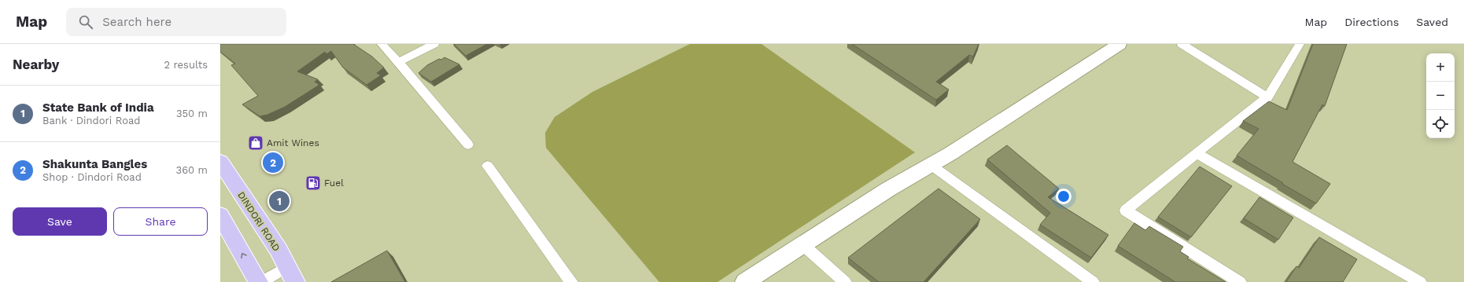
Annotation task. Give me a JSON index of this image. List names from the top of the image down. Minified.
{"streets":{"main road":["DINDORI ROAD"]},"places":{"shop":["Amit Wines"],"fuel station":["Fuel"]},"page":{"header":"Map","search":"Search here","nav":["Map","Directions","Saved"],"heading":["Nearby","2 results"],"map_buttons":["+","−"],"list":[{"mark":"1","name":"State Bank of India","note":"Bank · Dindori Road","value":"350 m"},{"mark":"2","name":"Shakunta Bangles","note":"Shop · Dindori Road","value":"360 m"}],"pins":["2","1"],"buttons":["Save","Share"]}}
